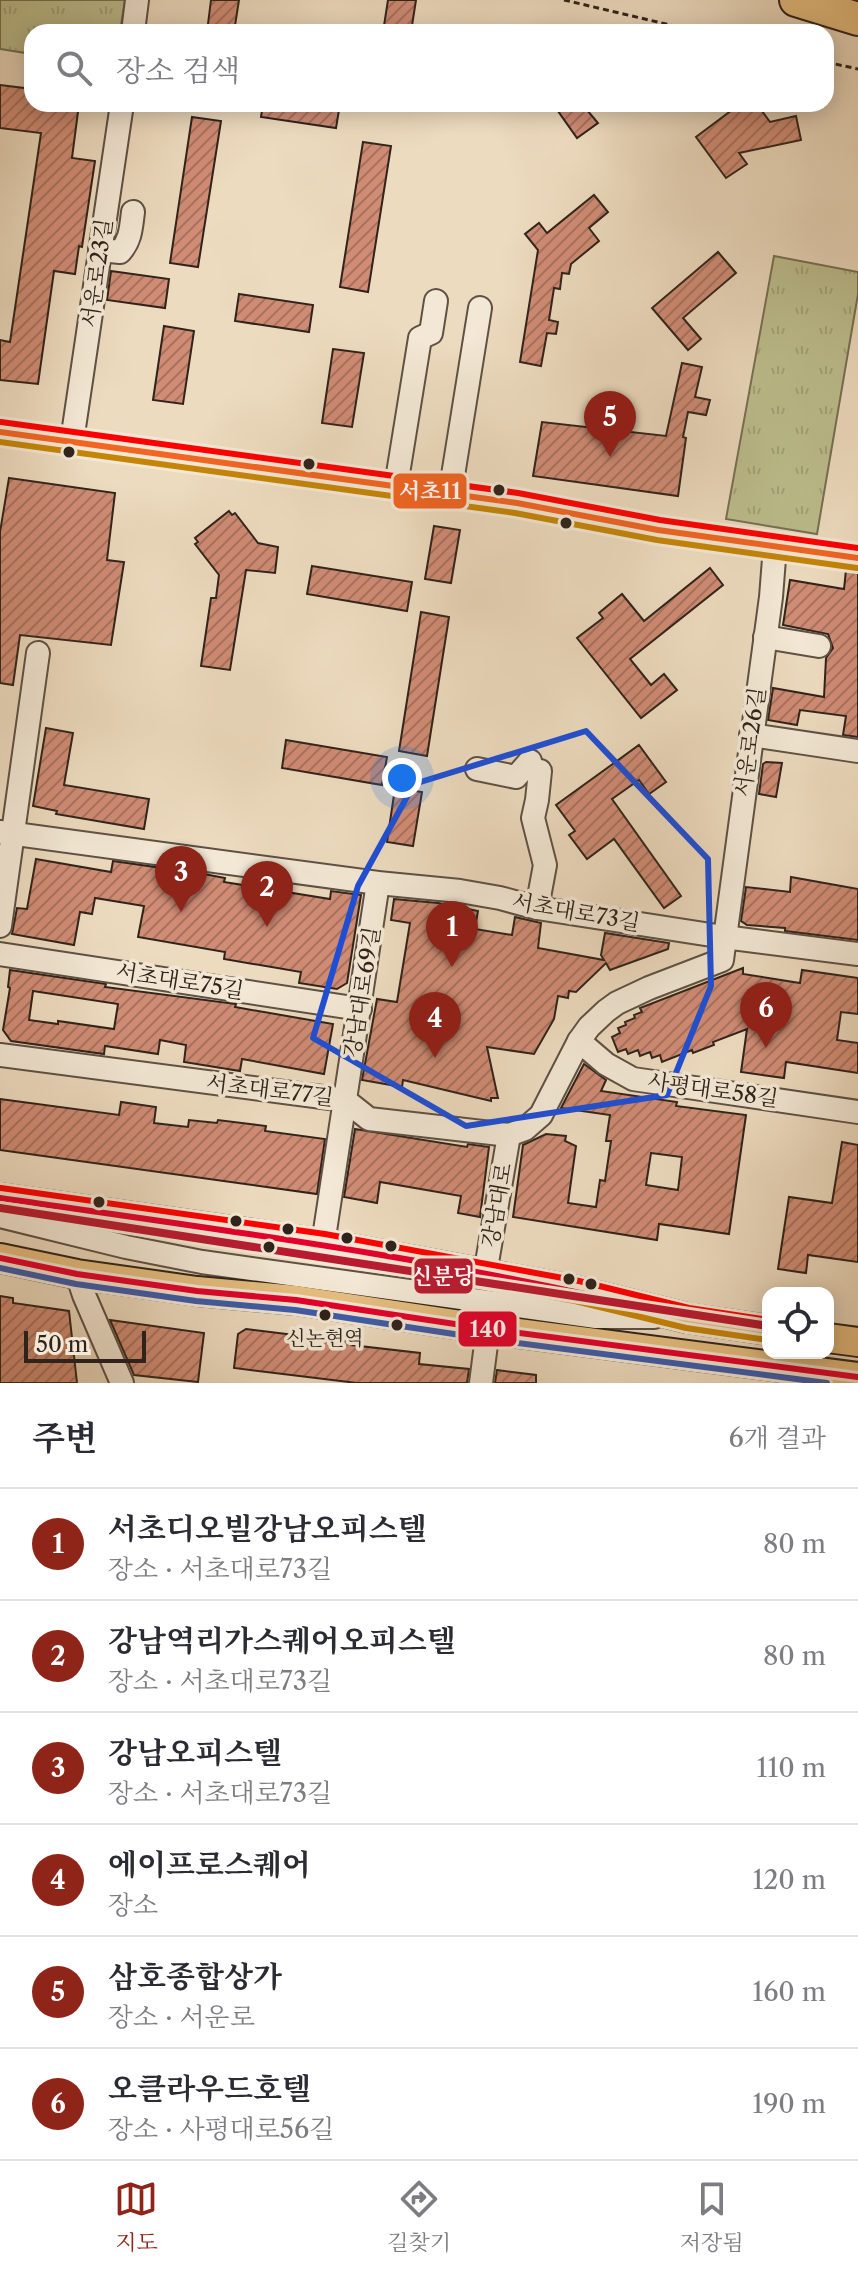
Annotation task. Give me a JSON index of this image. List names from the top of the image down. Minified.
{"streets":{"main road":["강남대로"],"street":["서운로23길","서운로26길","서초대로73길","서초대로75길","강남대로69길","서초대로77길","사평대로58길"]},"crossings":[["서운로26길","서초대로73길"],["서초대로73길","강남대로69길"],["서초대로75길","강남대로69길"],["강남대로69길","서초대로77길"],["강남대로69길","강남대로"],["서초대로77길","강남대로"]],"places":["신논현역"],"lines":["transit line 서초11","transit line 140","transit line 신분당"],"scale_bar":"50 m","page":{"search":"장소 검색","pins":["5","3","2","1","6","4"],"scale":"50 m","heading":["주변","6개 결과"],"list":[{"mark":"1","name":"서초디오빌강남오피스텔","note":"장소 · 서초대로73길","value":"80 m"},{"mark":"2","name":"강남역리가스퀘어오피스텔","note":"장소 · 서초대로73길","value":"80 m"},{"mark":"3","name":"강남오피스텔","note":"장소 · 서초대로73길","value":"110 m"},{"mark":"4","name":"에이프로스퀘어","note":"장소","value":"120 m"},{"mark":"5","name":"삼호종합상가","note":"장소 · 서운로","value":"160 m"},{"mark":"6","name":"오클라우드호텔","note":"장소 · 사평대로56길","value":"190 m"}],"nav":["지도","길찾기","저장됨"]}}
